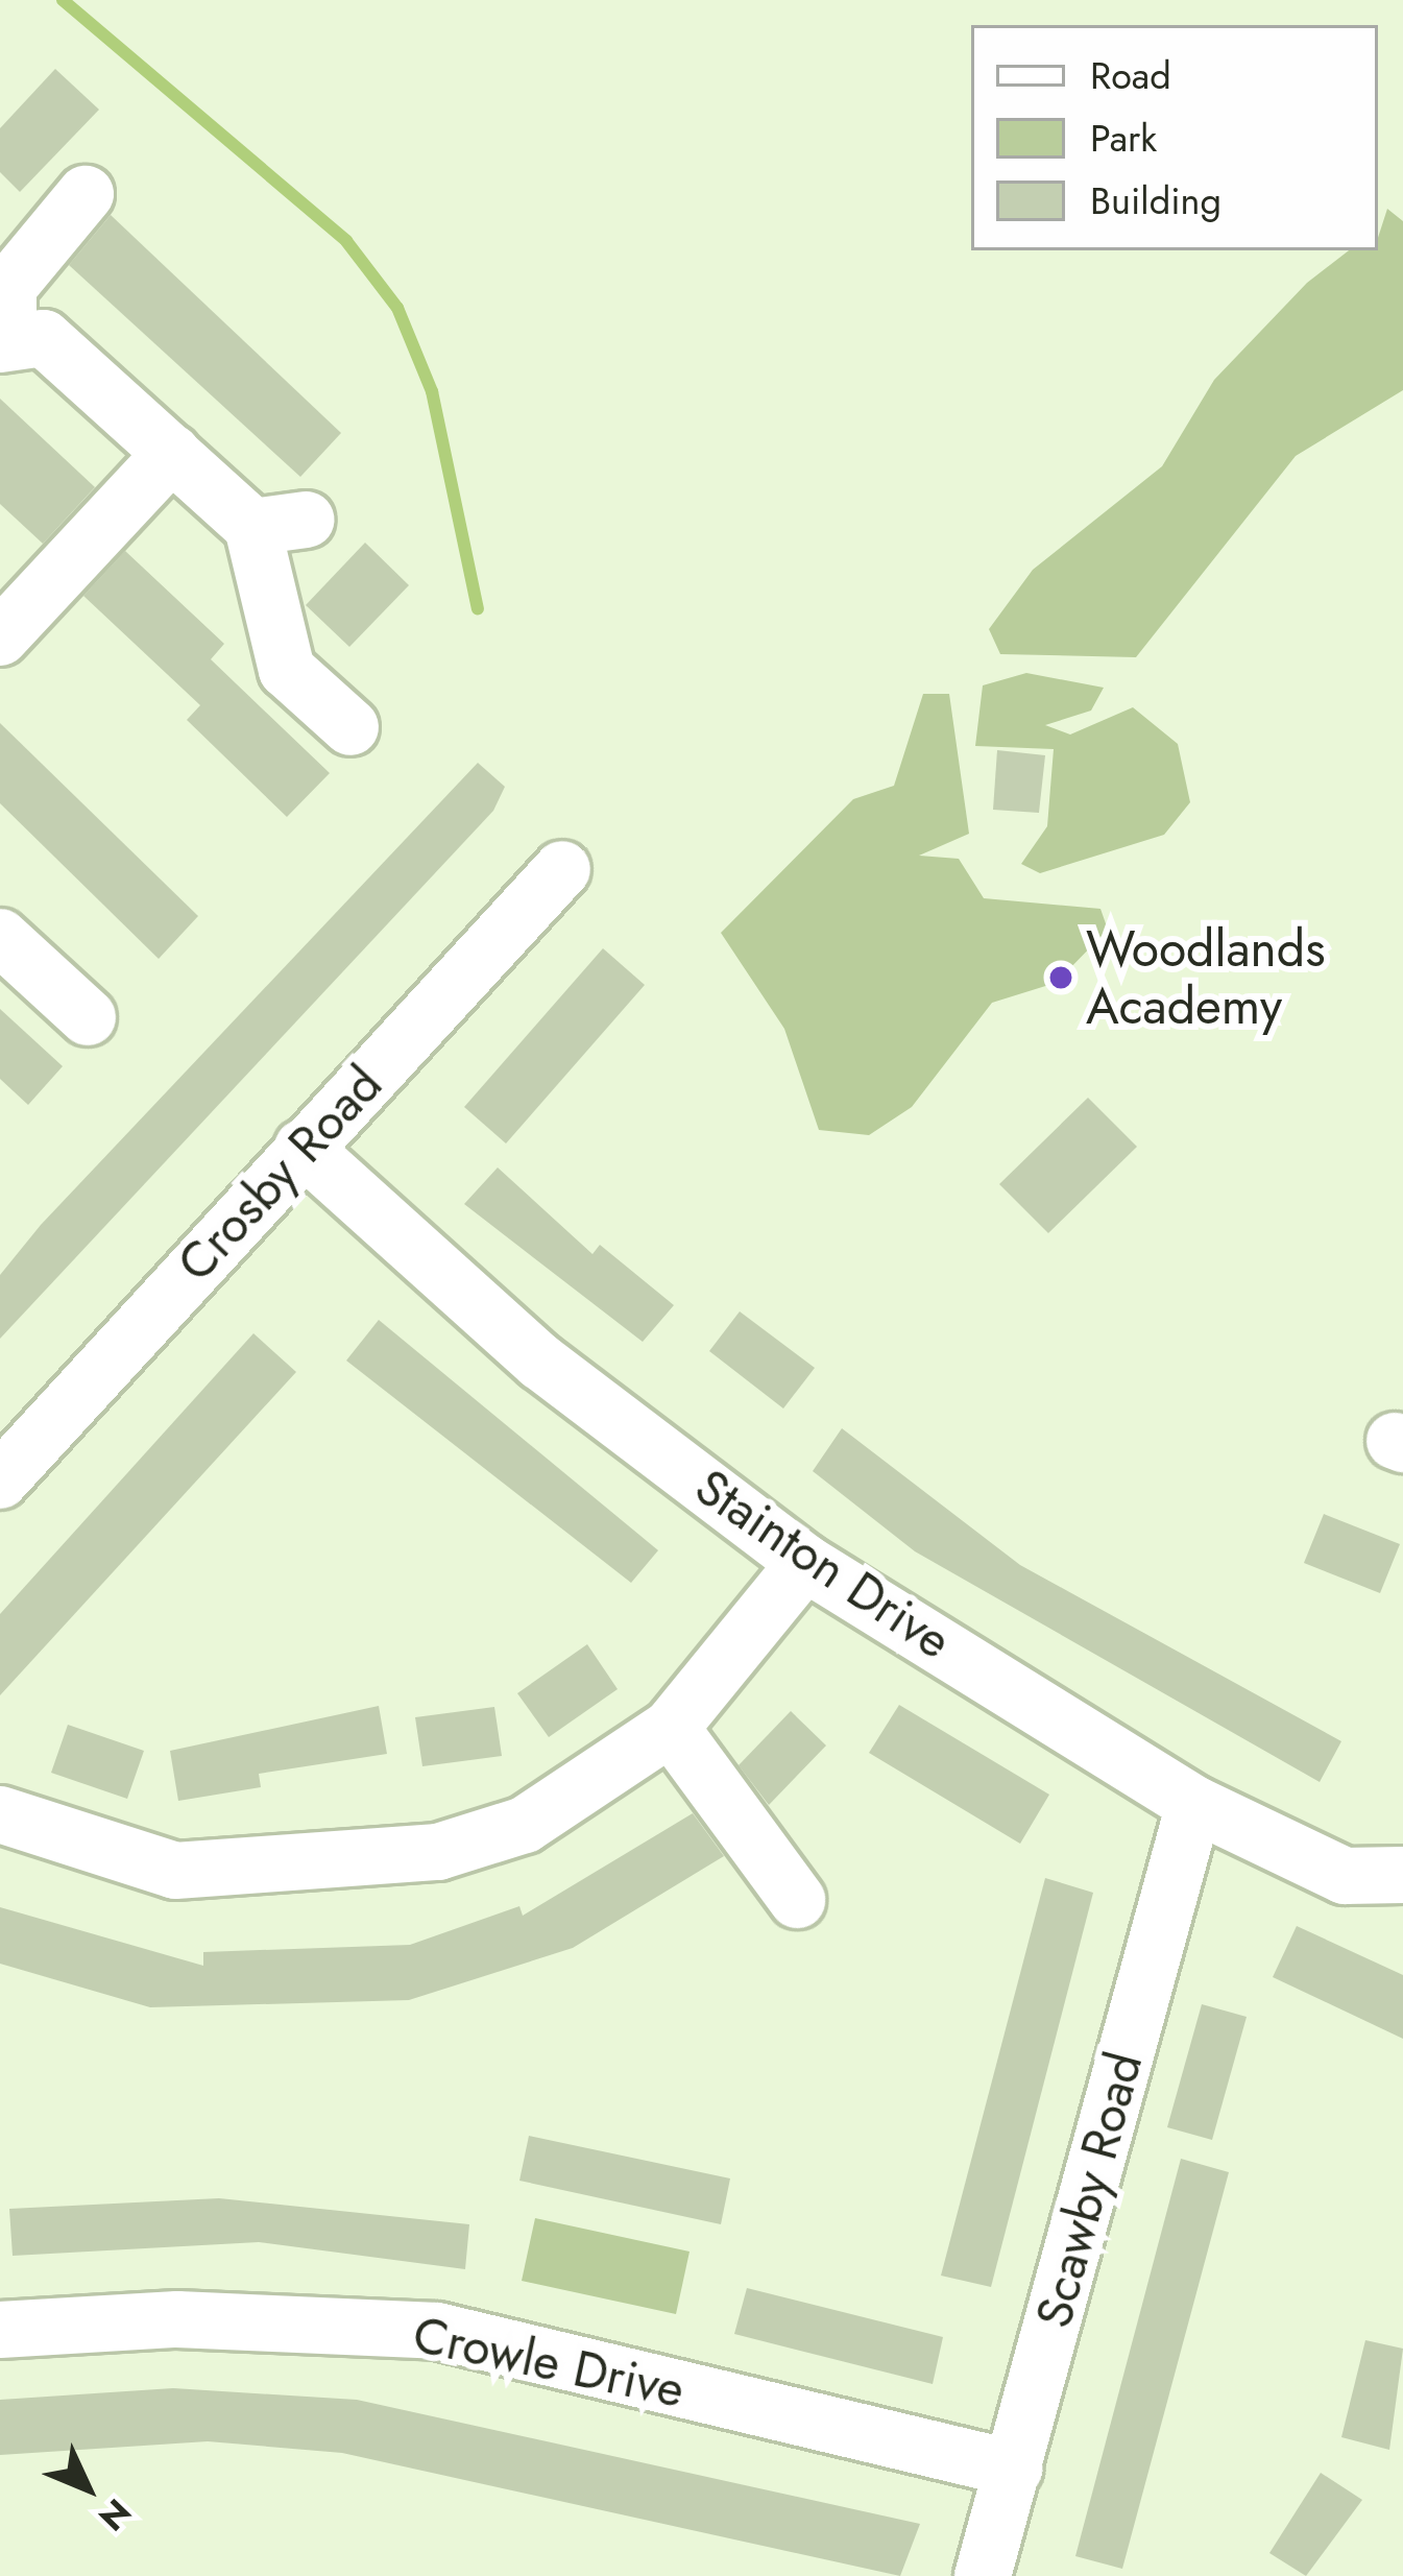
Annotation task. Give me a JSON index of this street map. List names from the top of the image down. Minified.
{"streets":{"street":["Crosby Road","Stainton Drive","Scawby Road","Crowle Drive"]},"crossings":[["Crosby Road","Stainton Drive"],["Stainton Drive","Scawby Road"],["Scawby Road","Crowle Drive"]],"places":["Woodlands Academy"],"legend":["Road","Park","Building"],"north":"bottom right"}
